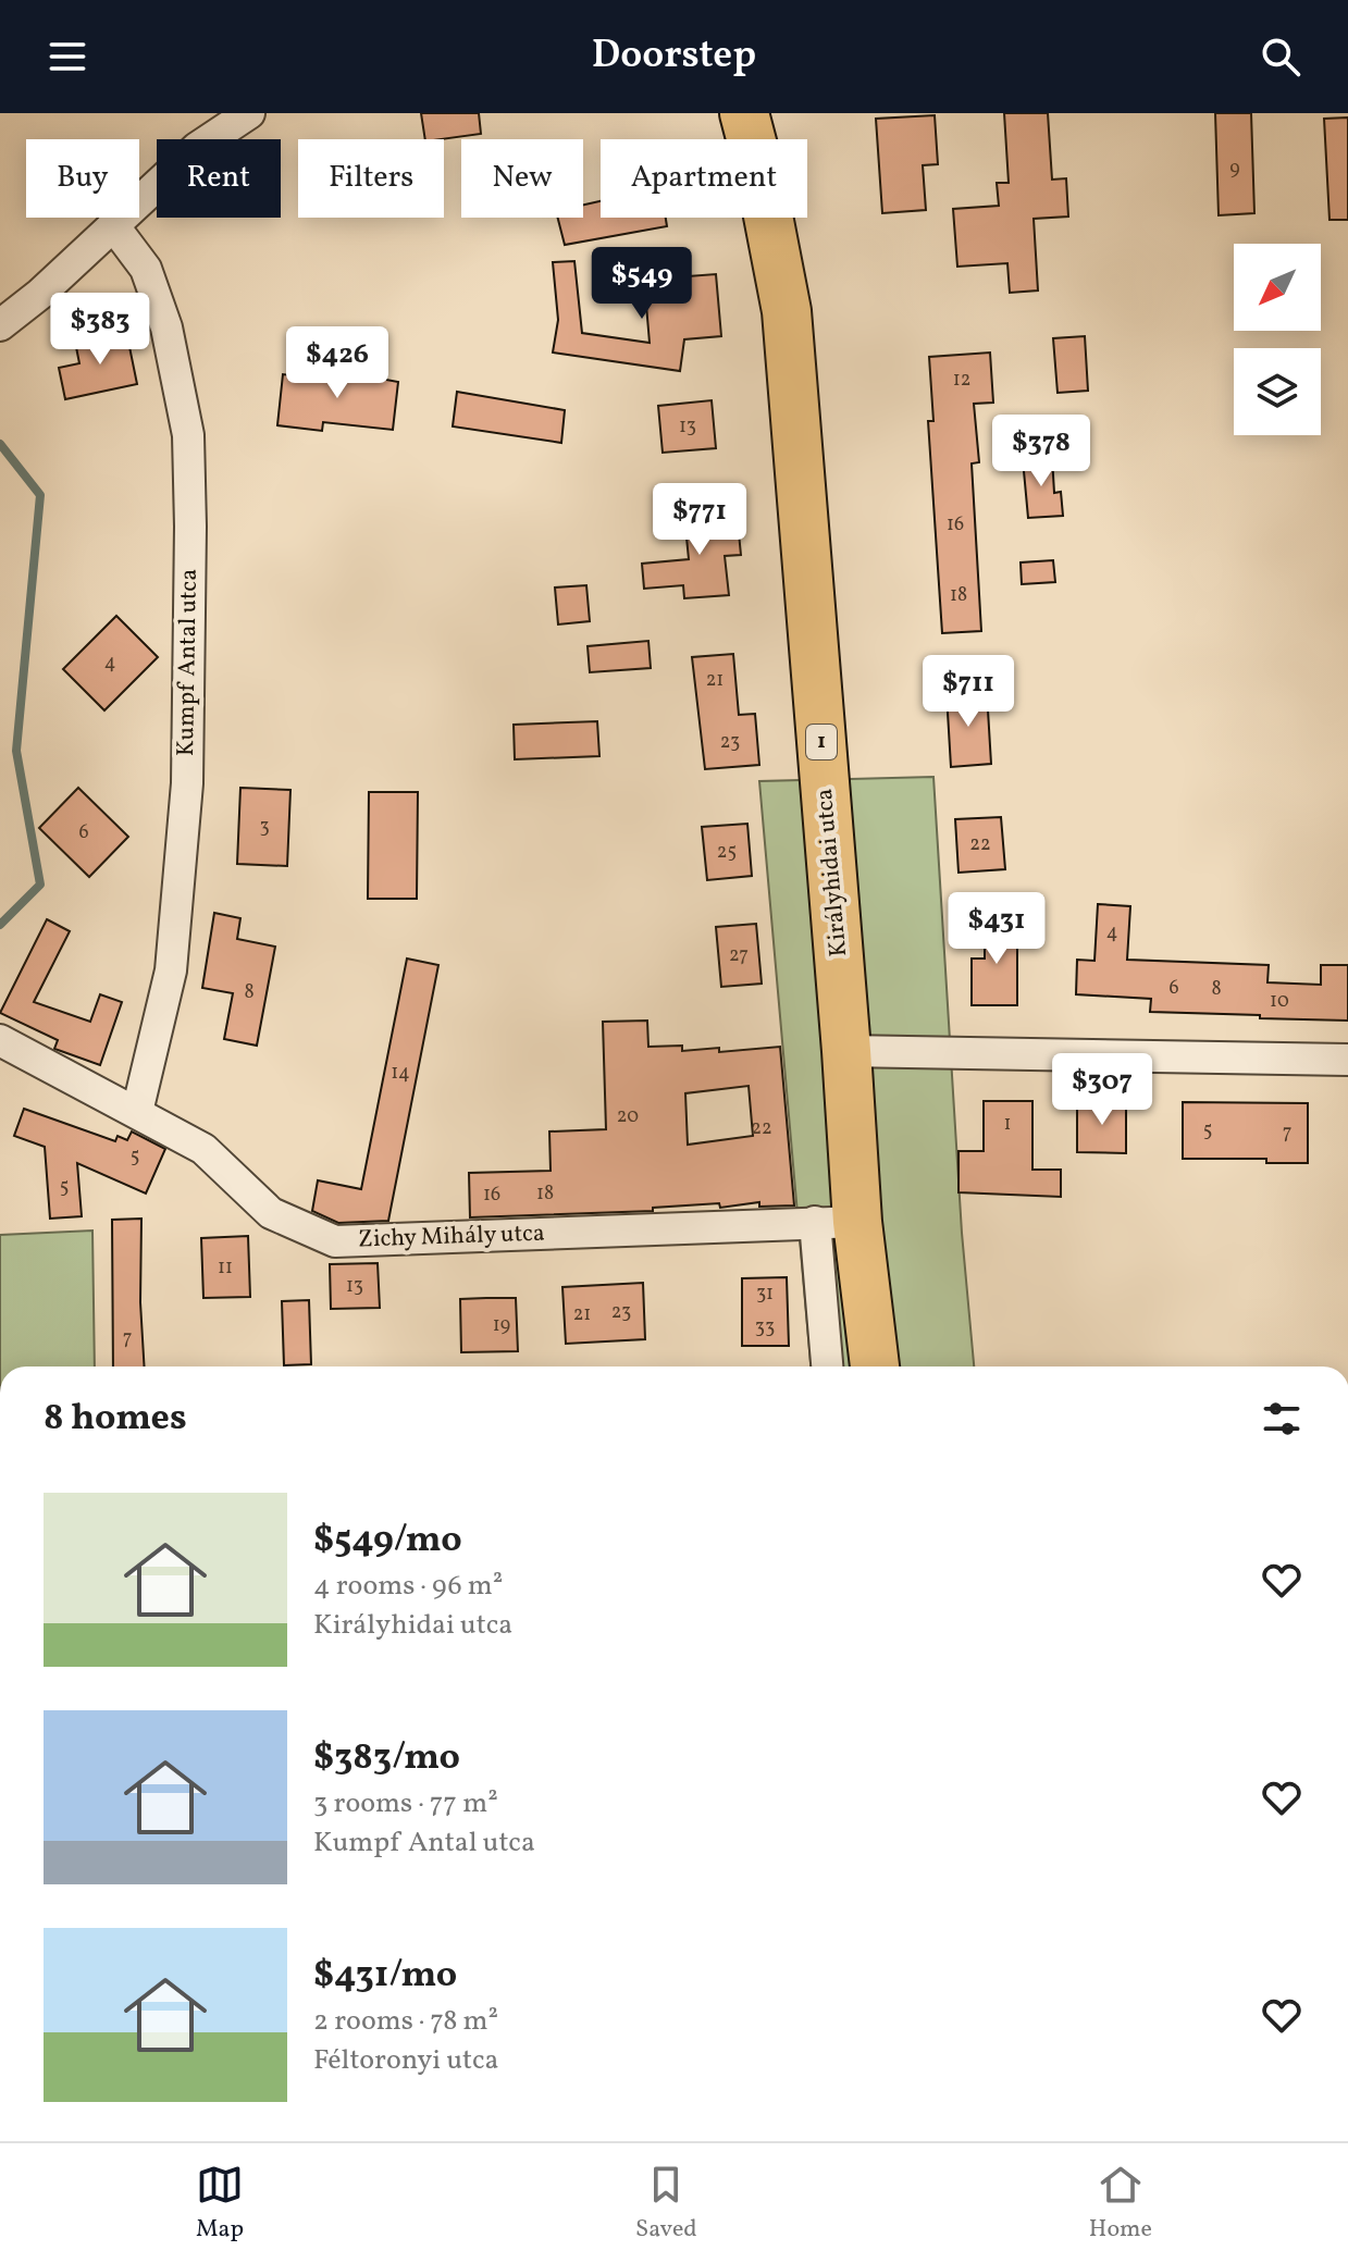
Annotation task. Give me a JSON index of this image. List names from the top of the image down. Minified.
{"streets":{"main road":["1","Királyhidai utca"],"street":["Kumpf Antal utca","Zichy Mihály utca"]},"crossings":[["Kumpf Antal utca","Zichy Mihály utca"],["Királyhidai utca","Zichy Mihály utca"]],"house_numbers":["9","12","13","16","18","4","21","23","3","6","22","25","4","27","6","8","8","10","14","20","1","22","5","7","5","5","18","16","11","13","31","23","21","19","33","7"],"north":"bottom left","page":{"header":"Doorstep","chip":["Buy","Rent","Filters","New","Apartment"],"price":["$549","$383","$426","$378","$771","$711","$431","$307"],"heading":"8 homes","list":[{"name":"$549/mo","note":"4 rooms · 96 m² · Királyhidai utca"},{"name":"$383/mo","note":"3 rooms · 77 m² · Kumpf Antal utca"},{"name":"$431/mo","note":"2 rooms · 78 m² · Féltoronyi utca"}],"tabs":["Map","Saved","Home"]}}
